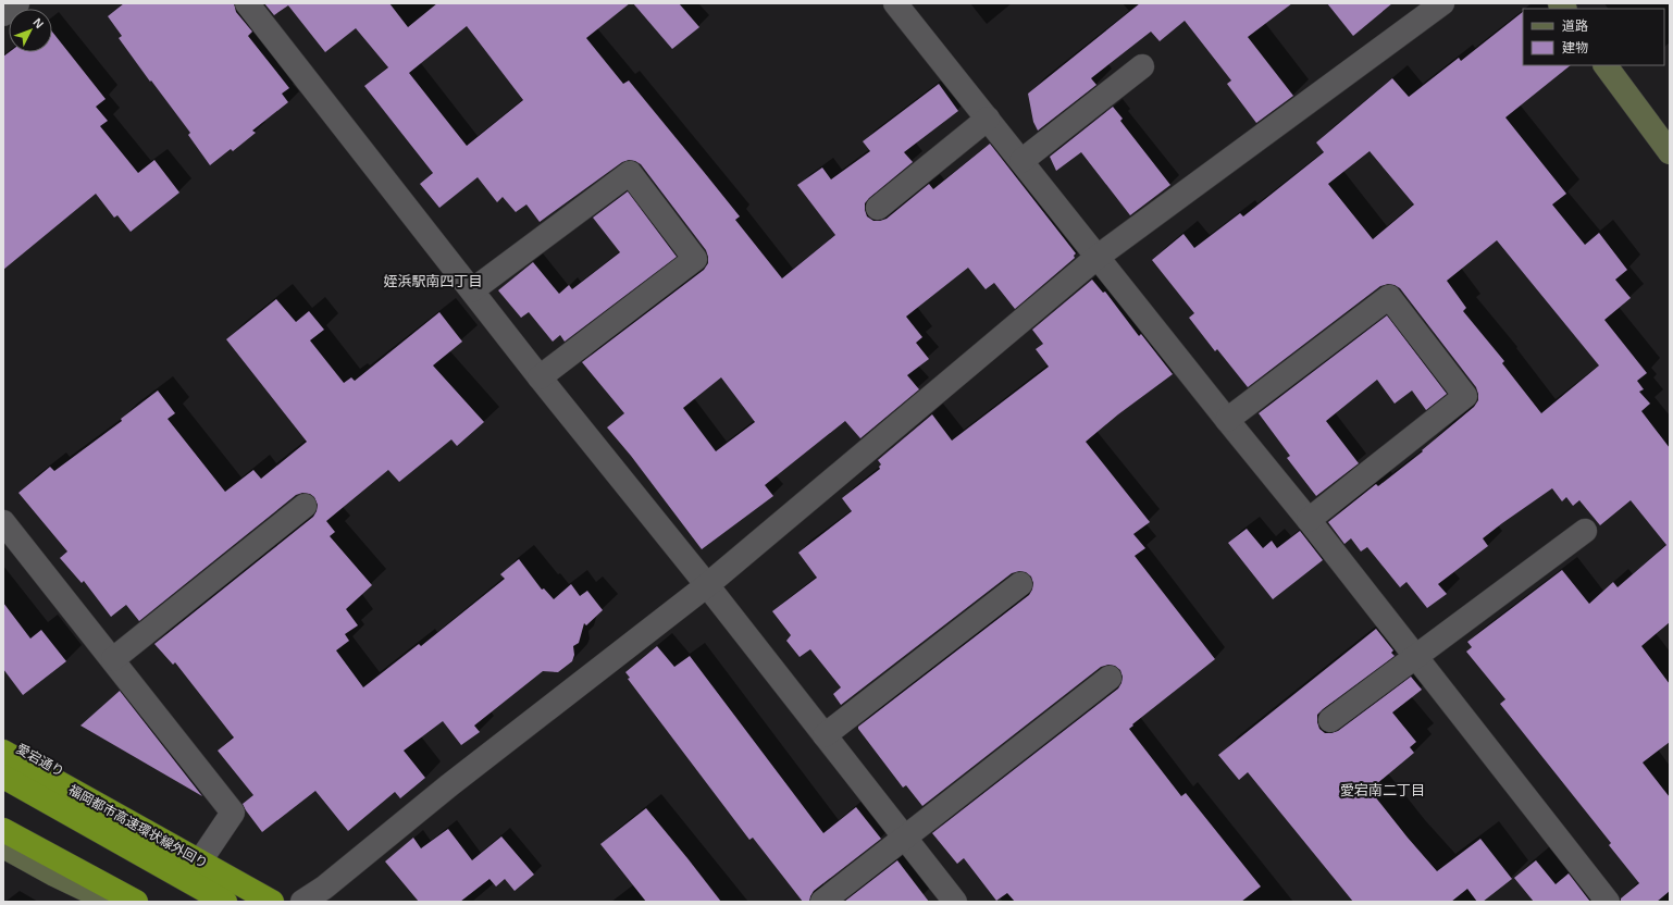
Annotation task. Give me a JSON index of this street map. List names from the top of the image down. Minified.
{"streets":{"highway":["福岡都市高速環状線外回り"],"street":["愛宕通り"]},"districts":["姪浜駅南四丁目","愛宕南二丁目"],"legend":["道路","建物"],"north":"top right"}
